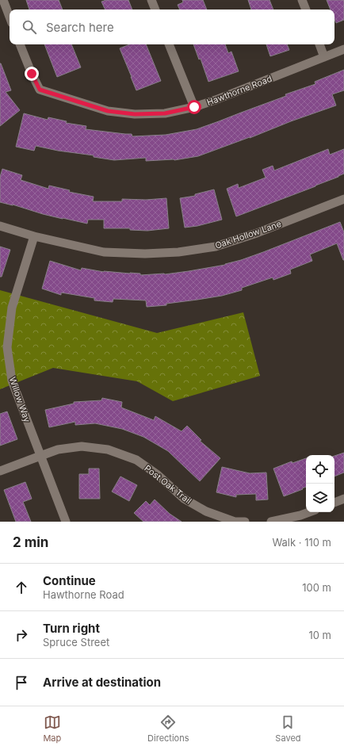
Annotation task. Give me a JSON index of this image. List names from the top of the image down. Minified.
{"streets":{"street":["Hawthorne Road","Oak Hollow Lane","Willow Way","Post Oak Trail"]},"crossings":[["Oak Hollow Lane","Willow Way"],["Willow Way","Post Oak Trail"]],"page":{"search":"Search here","heading":["2 min","Walk · 110 m"],"list":[["Continue","Hawthorne Road","100 m"],["Turn right","Spruce Street","10 m"],"Arrive at destination"],"nav":["Map","Directions","Saved"]}}
